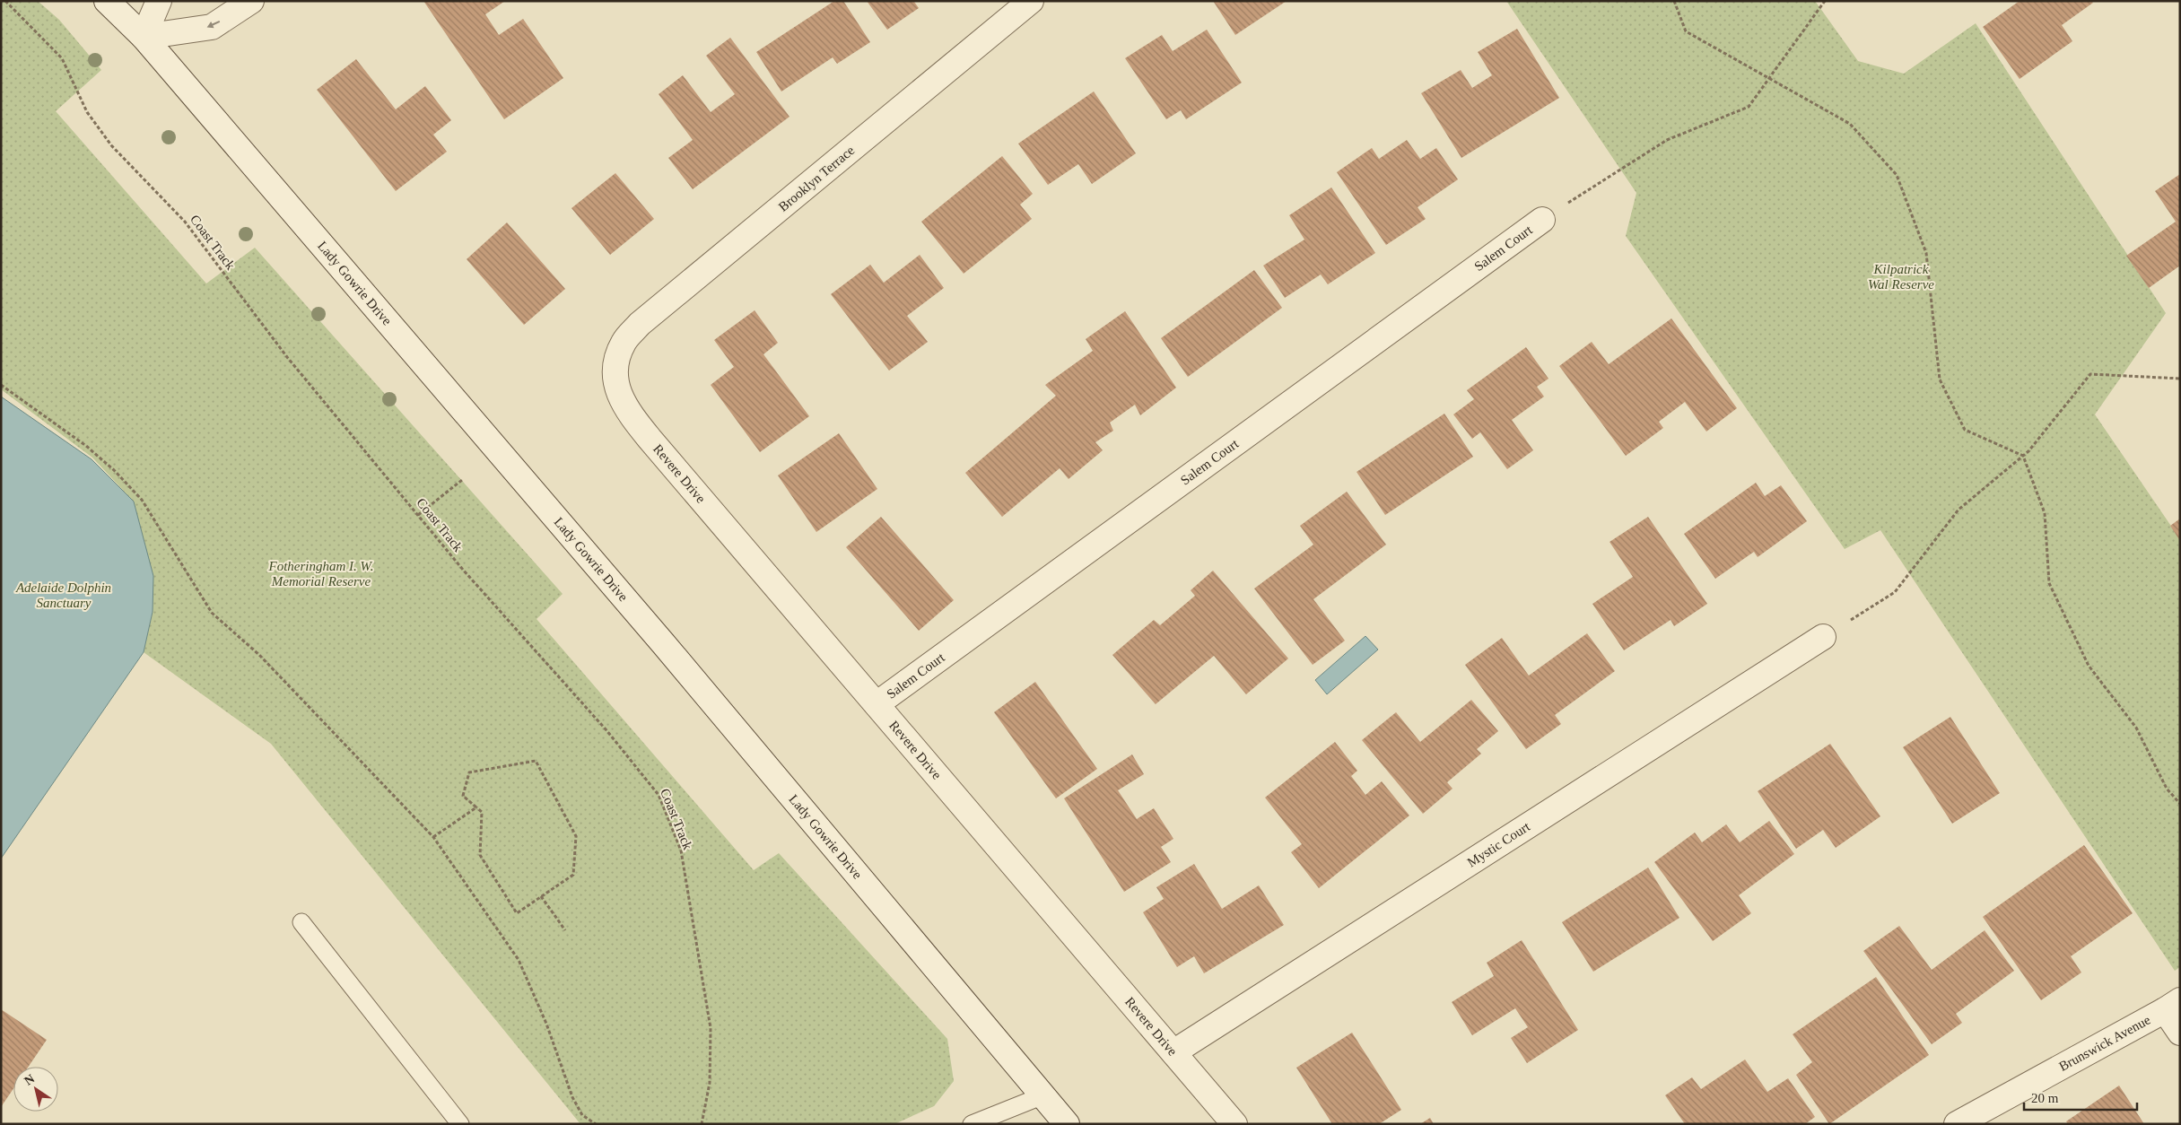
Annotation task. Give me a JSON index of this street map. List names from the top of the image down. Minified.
{"streets":{"street":["Brooklyn Terrace","Salem Court","Lady Gowrie Drive","Revere Drive","Mystic Court","Brunswick Avenue"],"path":["Coast Track"]},"crossings":[["Brooklyn Terrace","Revere Drive"],["Salem Court","Revere Drive"],["Revere Drive","Mystic Court"]],"parks":["Kilpatrick Wal Reserve","Fotheringham I. W. Memorial Reserve","Adelaide Dolphin Sanctuary"],"scale_bar":"20 m","north":"top left"}
